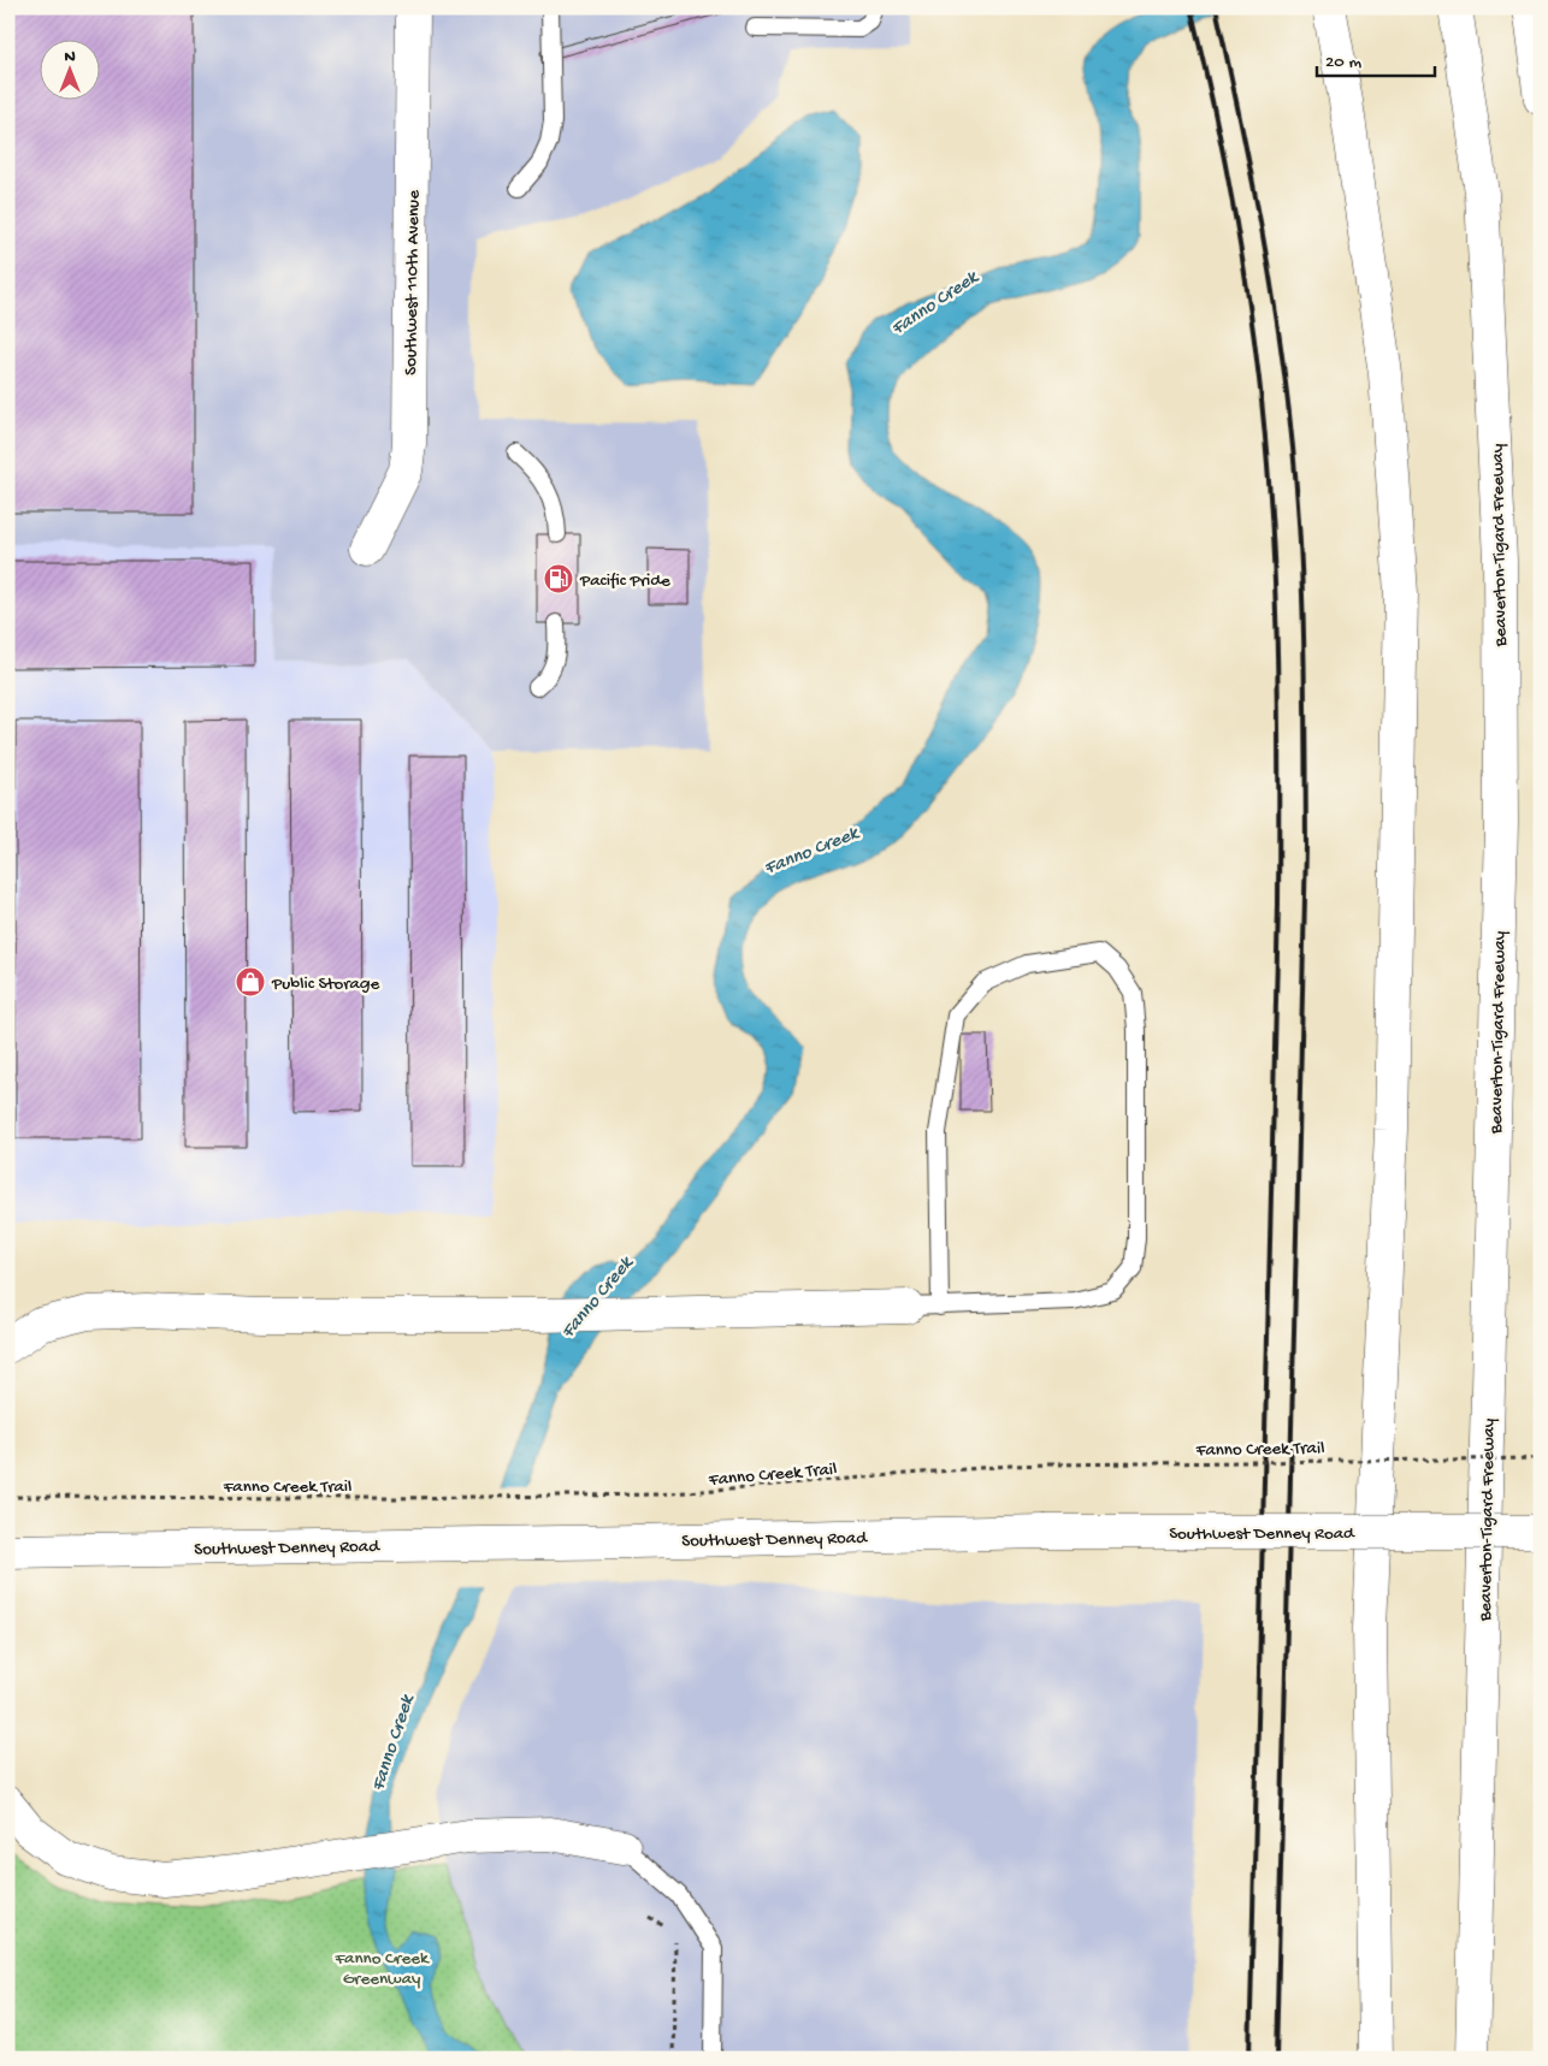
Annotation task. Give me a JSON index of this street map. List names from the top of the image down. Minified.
{"streets":{"main road":["Southwest 110th Avenue","Beaverton-Tigard Freeway","Southwest Denney Road"],"path":["Fanno Creek Trail"]},"water":["Fanno Creek"],"parks":["Fanno Creek Greenway"],"places":{"fuel station":["Pacific Pride"],"shop":["Public Storage"]},"scale_bar":"20 m","north":"top"}
